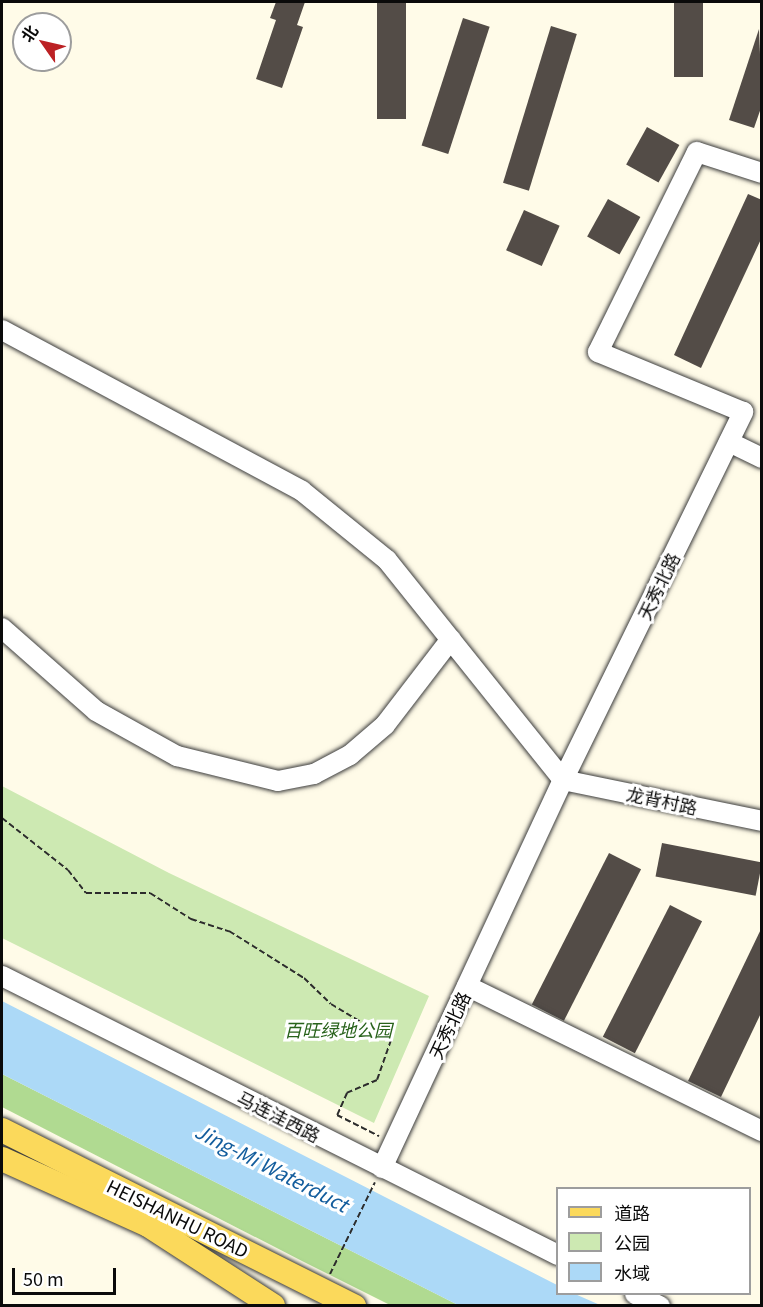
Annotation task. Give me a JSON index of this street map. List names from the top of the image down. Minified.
{"streets":{"main road":["HEISHANHU ROAD"],"street":["天秀北路","龙背村路","马连洼西路"]},"crossings":[["天秀北路","龙背村路"],["天秀北路","马连洼西路"]],"water":["Jing-Mi Waterduct"],"parks":["百旺绿地公园"],"legend":["道路","公园","水域"],"scale_bar":"50 m","north":"top left"}
